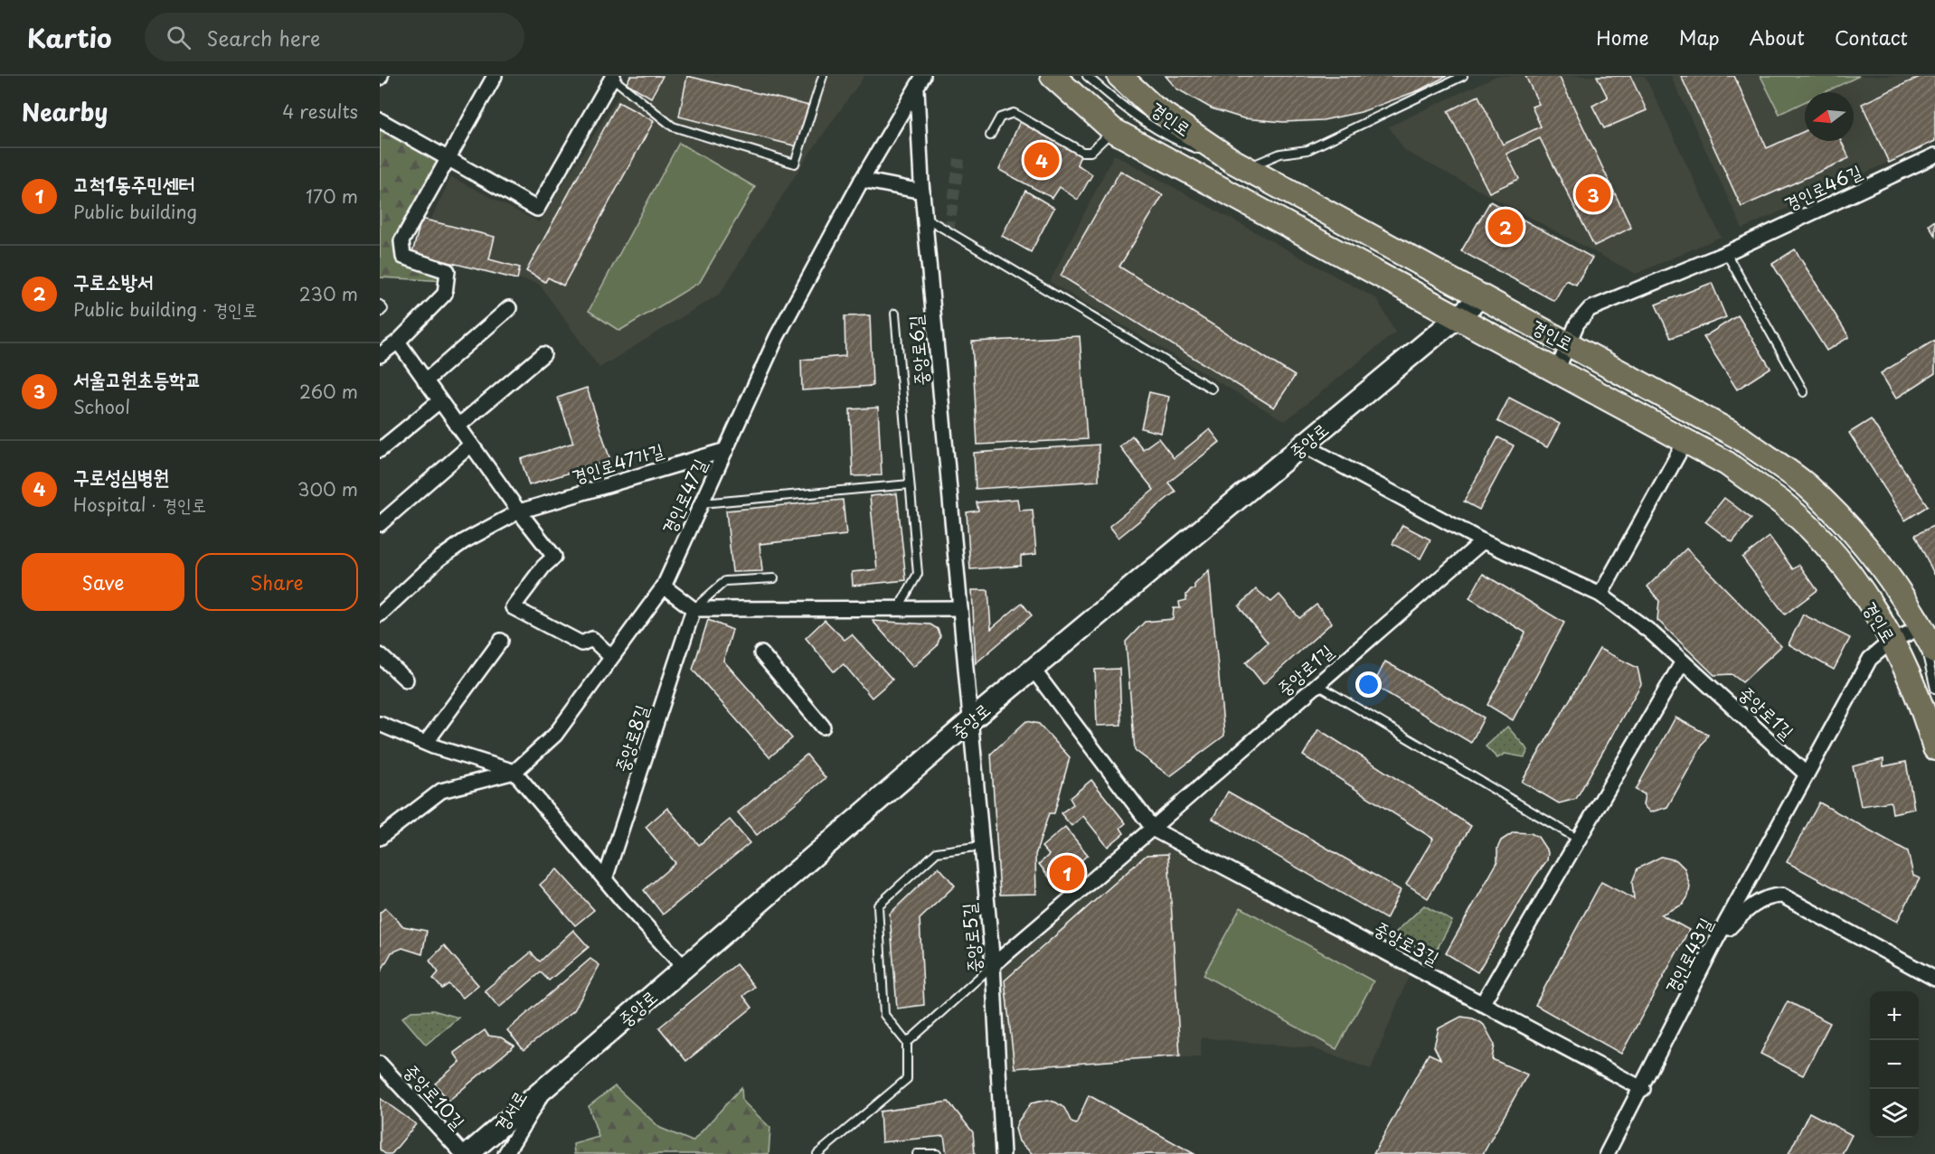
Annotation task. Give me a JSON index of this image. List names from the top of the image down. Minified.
{"streets":{"main road":["경인로","중앙로"],"street":["경인로46길","중앙로6길","경인로47가길","경인로47길","중앙로1길","중앙로8길","중앙로5길","중앙로3길","경인로43길","중앙로10길","경서로"]},"crossings":[["경인로","경인로46길"],["경인로","중앙로"],["경인로","경인로43길"],["중앙로6길","중앙로"],["중앙로6길","경인로47길"],["중앙로6길","중앙로5길"],["중앙로","중앙로1길"],["중앙로","중앙로5길"],["중앙로","중앙로3길"],["중앙로","경서로"],["경인로47가길","경인로47길"],["중앙로1길","중앙로3길"],["중앙로1길","경인로43길"],["중앙로3길","경인로43길"]],"north":"left","page":{"header":"Kartio","search":"Search here","nav":["Home","Map","About","Contact"],"heading":["Nearby","4 results"],"pins":["4","3","2","1"],"list":[{"mark":"1","name":"고척1동주민센터","note":"Public building","value":"170 m"},{"mark":"2","name":"구로소방서","note":"Public building · 경인로","value":"230 m"},{"mark":"3","name":"서울고원초등학교","note":"School","value":"260 m"},{"mark":"4","name":"구로성심병원","note":"Hospital · 경인로","value":"300 m"}],"buttons":["Save","Share"],"map_buttons":["+","−"]}}
